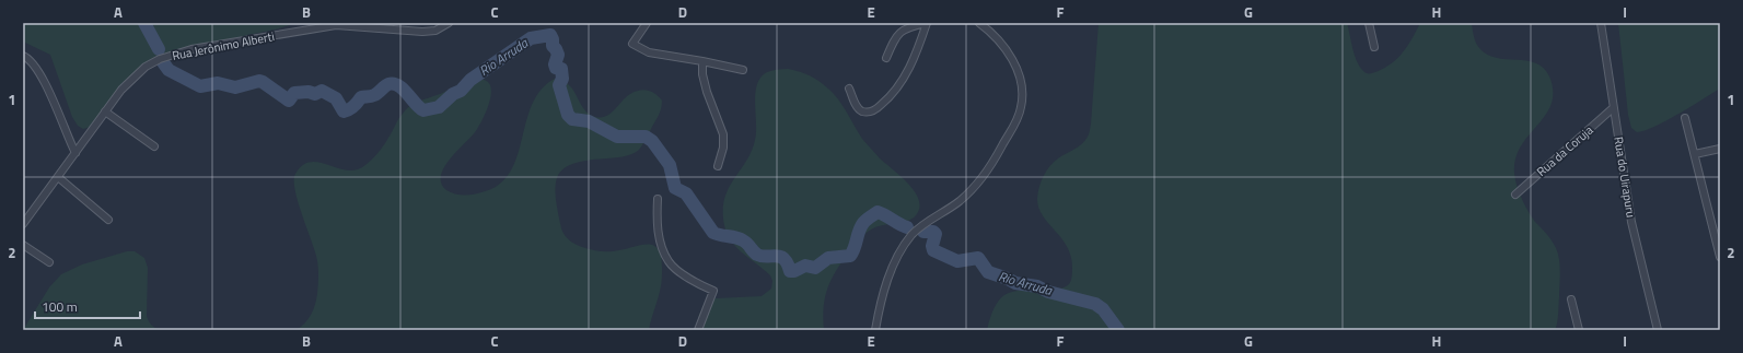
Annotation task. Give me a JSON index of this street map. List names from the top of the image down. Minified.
{"streets":{"street":["Rua Jerônimo Alberti","Rua da Coruja","Rua do Uirapuru"]},"crossings":[["Rua da Coruja","Rua do Uirapuru"]],"water":["Rio Arruda"],"scale_bar":"100 m","grid":{"columns":["A","B","C","D","E","F","G","H","I"],"rows":["1","2"]}}
